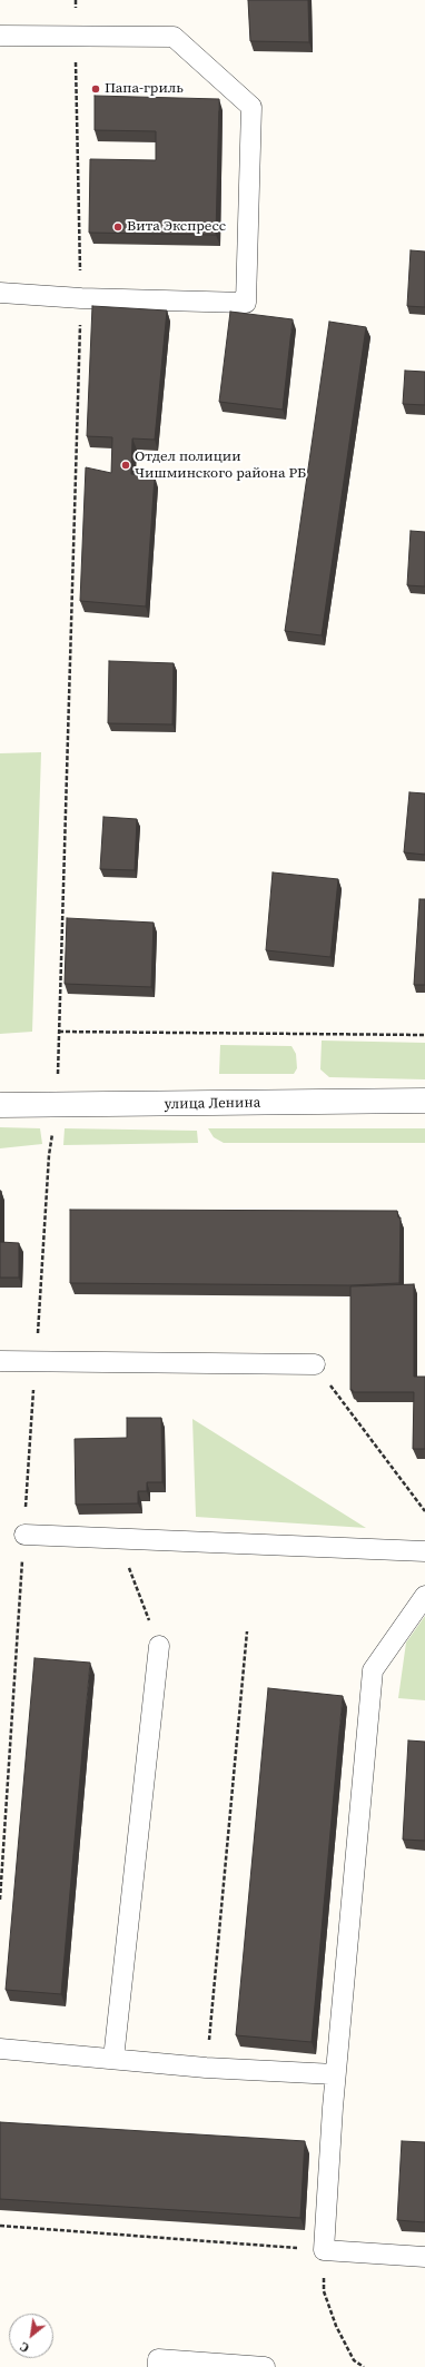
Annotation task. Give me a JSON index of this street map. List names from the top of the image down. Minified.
{"streets":{"street":["улица Ленина"]},"places":["Папа-гриль","Вита Экспресс","Отдел полиции Чишминского района РБ"],"north":"bottom left"}
